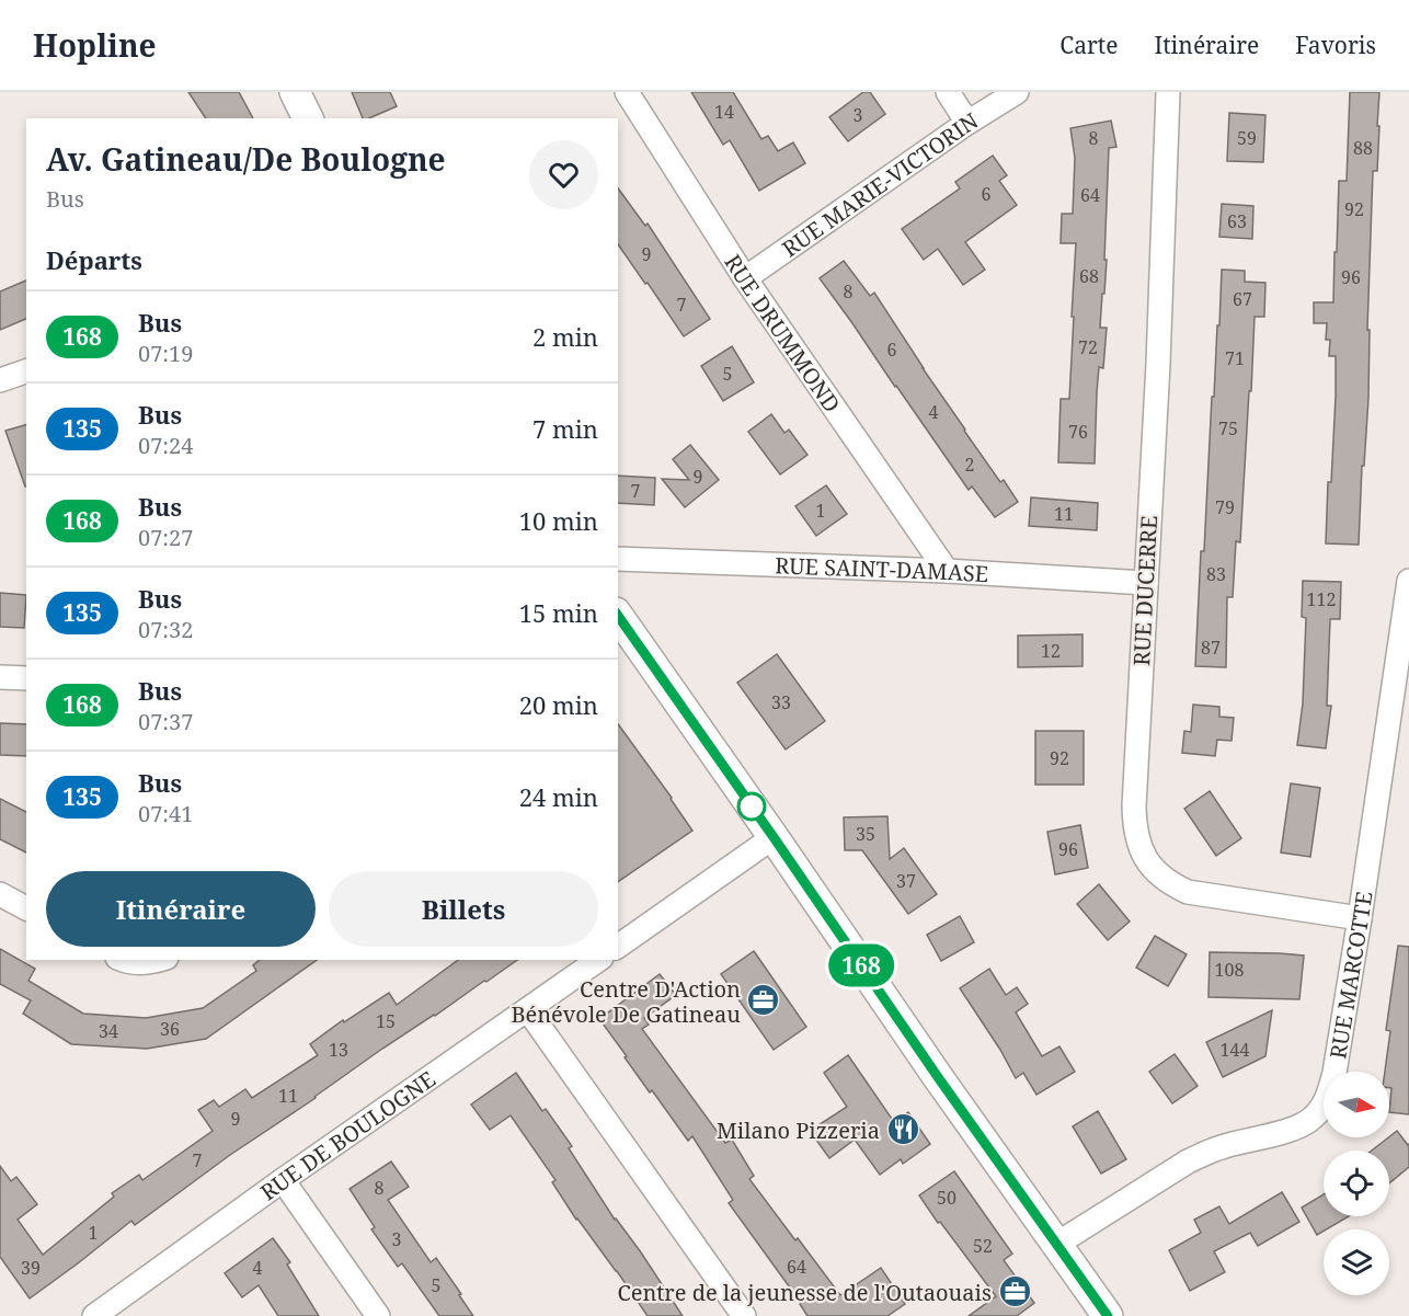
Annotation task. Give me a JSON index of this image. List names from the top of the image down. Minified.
{"streets":{"street":["RUE MARIE-VICTORIN","RUE DRUMMOND","RUE SAINT-DAMASE","RUE DUCERRE","RUE MARCOTTE","RUE DE BOULOGNE"]},"crossings":[["RUE MARIE-VICTORIN","RUE DRUMMOND"],["RUE DRUMMOND","RUE SAINT-DAMASE"],["RUE SAINT-DAMASE","RUE DUCERRE"],["RUE DUCERRE","RUE MARCOTTE"]],"places":{"office":["Centre D'Action Bénévole De Gatineau","Centre de la jeunesse de l'Outaouais"],"restaurant":["Milano Pizzeria"]},"lines":["bus line 168"],"house_numbers":["14","3","8","59","88","6","64","92","63","9","68","96","8","67","7","72","6","71","5","4","75","76","2","9","7","79","1","11","83","112","87","12","33","92","35","96","37","108","15","36","34","13","144","11","9","7","8","50","1","3","52","64","39","4","5"],"north":"right","page":{"header":"Hopline","nav":["Carte","Itinéraire","Favoris"],"on_map":"168","heading":[["Av. Gatineau/De Boulogne","Bus"],"Départs"],"list":[{"mark":"168","name":"Bus","note":"07:19","value":"2 min"},{"mark":"135","name":"Bus","note":"07:24","value":"7 min"},{"mark":"168","name":"Bus","note":"07:27","value":"10 min"},{"mark":"135","name":"Bus","note":"07:32","value":"15 min"},{"mark":"168","name":"Bus","note":"07:37","value":"20 min"},{"mark":"135","name":"Bus","note":"07:41","value":"24 min"}],"buttons":["Itinéraire","Billets"]}}
